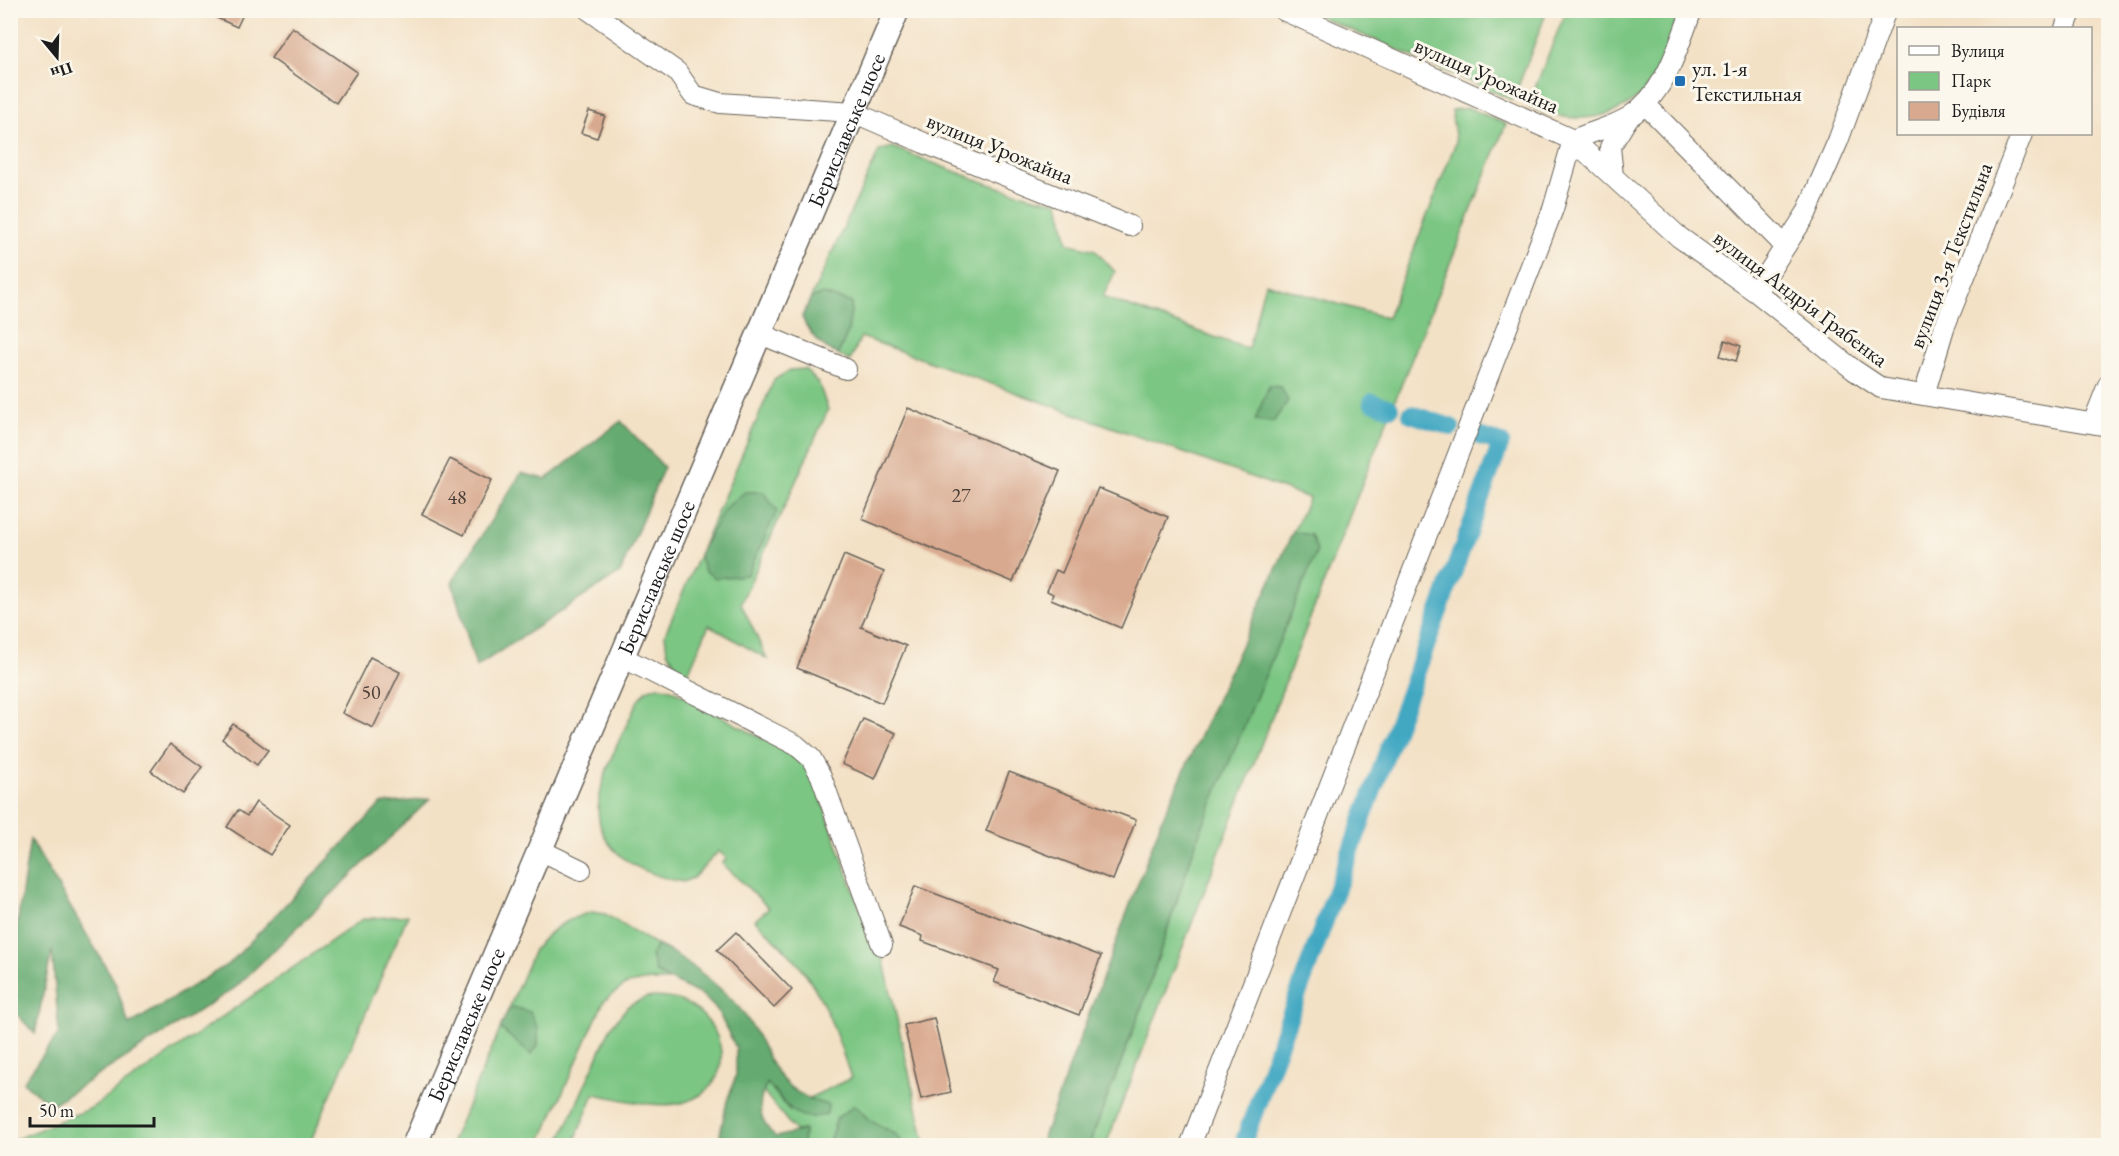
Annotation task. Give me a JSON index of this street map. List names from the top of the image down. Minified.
{"streets":{"main road":["Бериславське шосе"],"street":["вулиця Урожайна","вулиця 3-я Текстильна","вулиця Андрія Грабенка"]},"crossings":[["вулиця Урожайна","Бериславське шосе"],["вулиця Урожайна","вулиця Андрія Грабенка"],["вулиця 3-я Текстильна","вулиця Андрія Грабенка"]],"places":{"transit":["ул. 1-я Текстильная"]},"house_numbers":["27","48","50"],"legend":["Вулиця","Парк","Будівля"],"scale_bar":"50 m","north":"bottom"}
